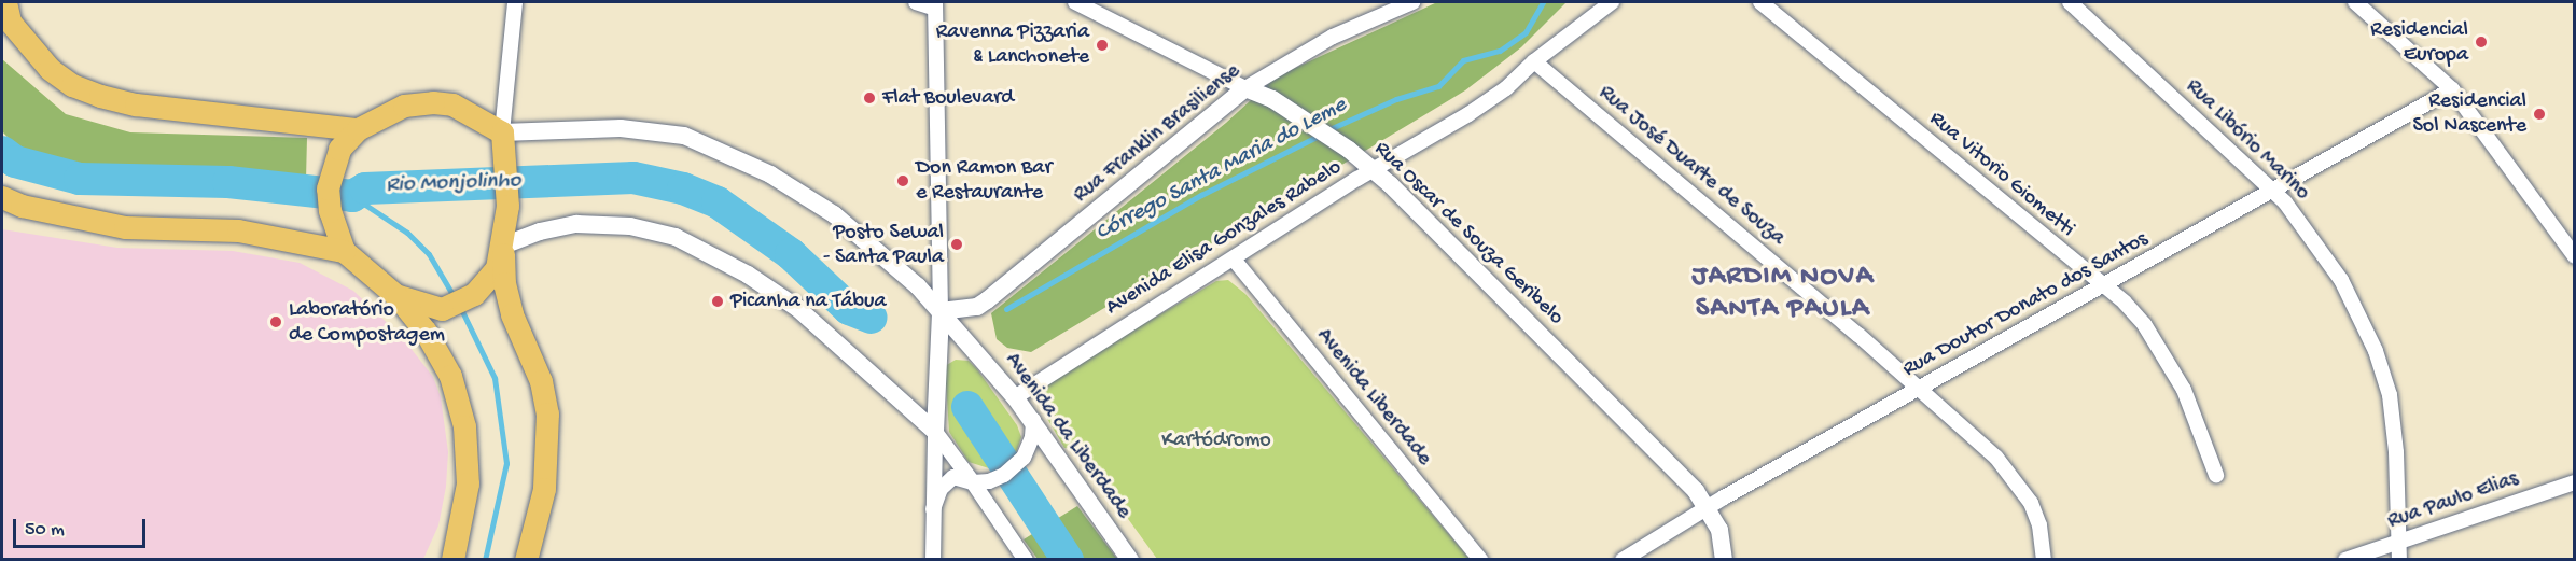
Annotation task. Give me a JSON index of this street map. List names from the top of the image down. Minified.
{"streets":{"street":["Rua Franklin Brasiliense","Rua Libório Marino","Rua José Duarte de Souza","Rua Vitorio Giometti","Rua Oscar de Souza Geribelo","Avenida Elisa Gonzales Rabelo","Rua Doutor Donato dos Santos","Avenida Liberdade","Avenida da Liberdade","Rua Paulo Elias"]},"crossings":[["Rua Franklin Brasiliense","Rua Oscar de Souza Geribelo"],["Rua Franklin Brasiliense","Avenida da Liberdade"],["Rua Libório Marino","Rua Doutor Donato dos Santos"],["Rua Libório Marino","Rua Paulo Elias"],["Rua José Duarte de Souza","Avenida Elisa Gonzales Rabelo"],["Rua José Duarte de Souza","Rua Doutor Donato dos Santos"],["Rua Vitorio Giometti","Rua Doutor Donato dos Santos"],["Rua Oscar de Souza Geribelo","Avenida Elisa Gonzales Rabelo"],["Rua Oscar de Souza Geribelo","Rua Doutor Donato dos Santos"],["Avenida Elisa Gonzales Rabelo","Avenida Liberdade"],["Avenida Elisa Gonzales Rabelo","Avenida da Liberdade"]],"districts":["JARDIM NOVA SANTA PAULA"],"water":["Córrego Santa Maria do Leme","Rio Monjolinho"],"parks":["Kartódromo"],"places":["Residencial Europa","Ravenna Pizzaria & Lanchonete","Flat Boulevard","Residencial Sol Nascente","Don Ramon Bar e Restaurante","Posto Sewal - Santa Paula","Picanha na Tábua","Laboratório de Compostagem"],"scale_bar":"50 m"}
